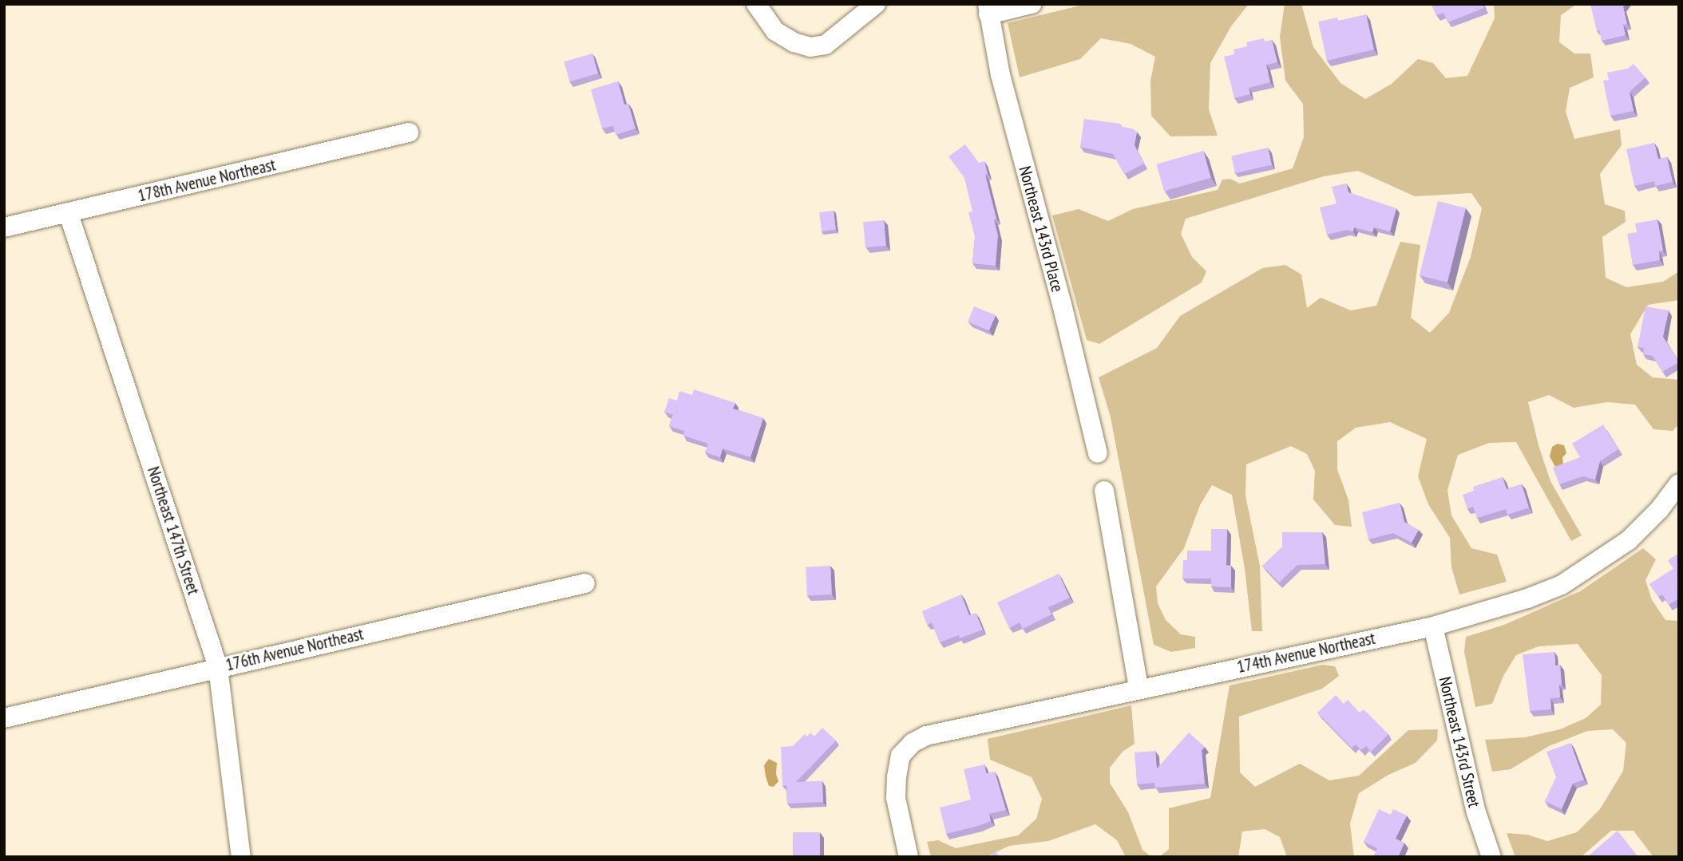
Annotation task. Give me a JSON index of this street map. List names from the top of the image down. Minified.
{"streets":{"street":["178th Avenue Northeast","Northeast 143rd Place","Northeast 147th Street","176th Avenue Northeast","174th Avenue Northeast","Northeast 143rd Street"]},"crossings":[["178th Avenue Northeast","Northeast 147th Street"],["Northeast 147th Street","176th Avenue Northeast"],["174th Avenue Northeast","Northeast 143rd Street"]]}
